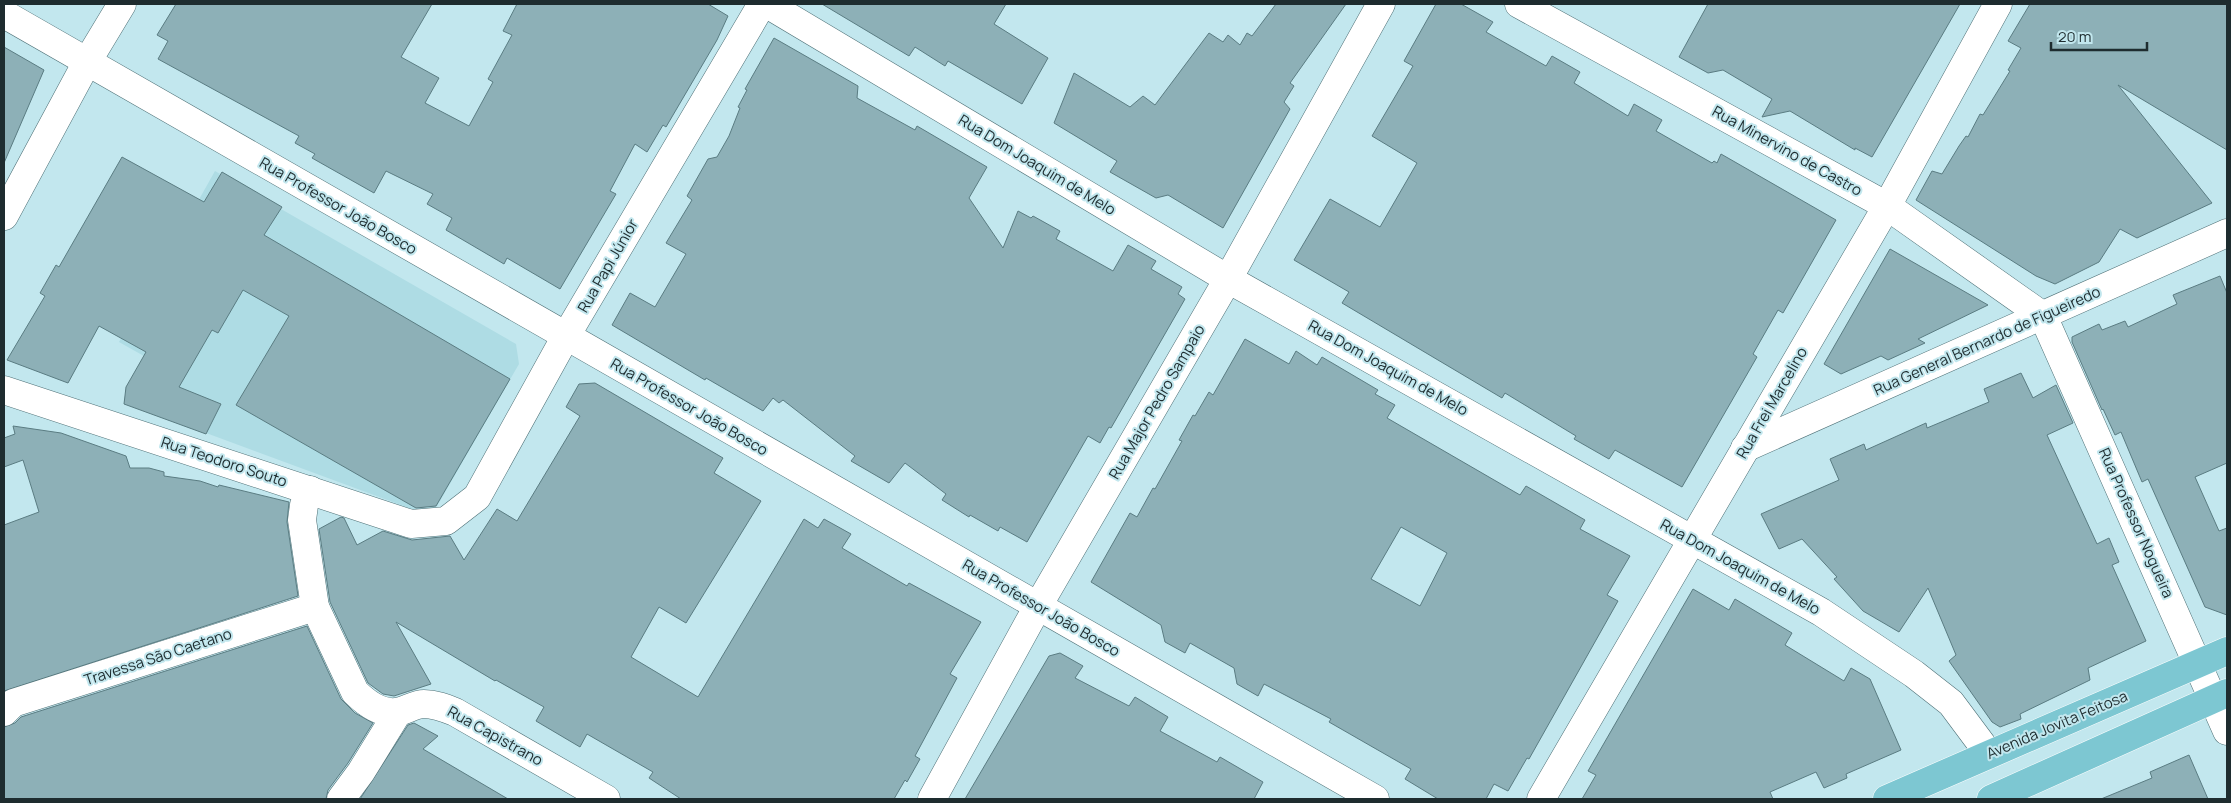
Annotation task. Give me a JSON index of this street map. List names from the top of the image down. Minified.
{"streets":{"main road":["Avenida Jovita Feitosa"],"street":["Rua Minervino de Castro","Rua Dom Joaquim de Melo","Rua Professor João Bosco","Rua Papi Júnior","Rua General Bernardo de Figueiredo","Rua Major Pedro Sampaio","Rua Frei Marcelino","Rua Teodoro Souto","Rua Professor Nogueira","Travessa São Caetano","Rua Capistrano"]},"crossings":[["Rua Minervino de Castro","Rua General Bernardo de Figueiredo"],["Rua Minervino de Castro","Rua Frei Marcelino"],["Rua Minervino de Castro","Rua Professor Nogueira"],["Rua Dom Joaquim de Melo","Rua Major Pedro Sampaio"],["Rua Dom Joaquim de Melo","Rua Frei Marcelino"],["Rua Dom Joaquim de Melo","Avenida Jovita Feitosa"],["Rua Professor João Bosco","Rua Papi Júnior"],["Rua Professor João Bosco","Rua Major Pedro Sampaio"],["Rua Papi Júnior","Rua Teodoro Souto"],["Rua General Bernardo de Figueiredo","Rua Frei Marcelino"],["Rua General Bernardo de Figueiredo","Rua Professor Nogueira"],["Rua Professor Nogueira","Avenida Jovita Feitosa"]],"scale_bar":"20 m"}
